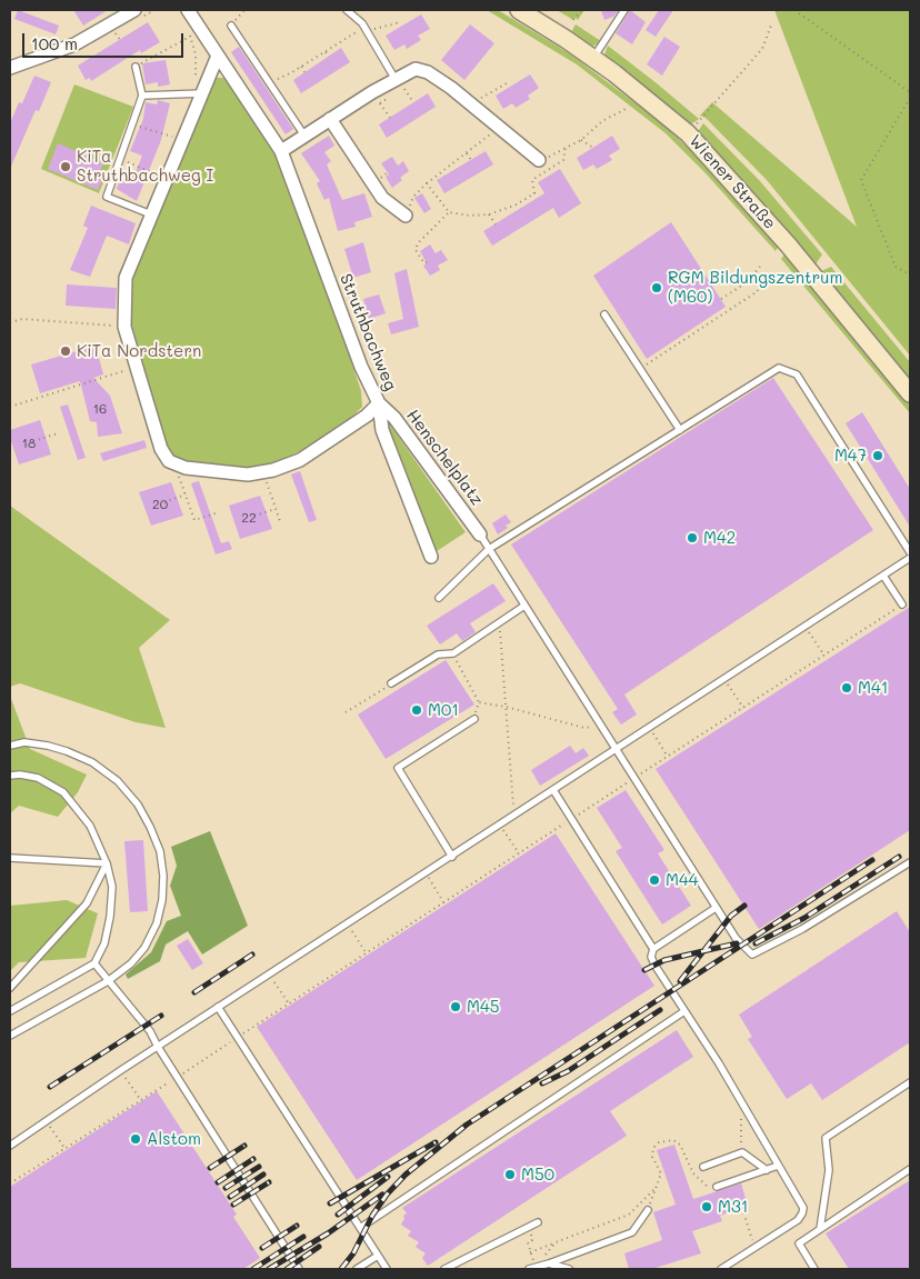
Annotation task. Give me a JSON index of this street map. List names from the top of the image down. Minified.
{"streets":{"main road":["Wiener Straße"],"street":["Struthbachweg","Henschelplatz"]},"crossings":[["Struthbachweg","Henschelplatz"]],"places":["KiTa Struthbachweg I","RGM Bildungszentrum (M60)","KiTa Nordstern","M47","M42","M41","M01","M44","M45","Alstom","M50","M31"],"house_numbers":["16","18","20","22"],"scale_bar":"100 m"}
